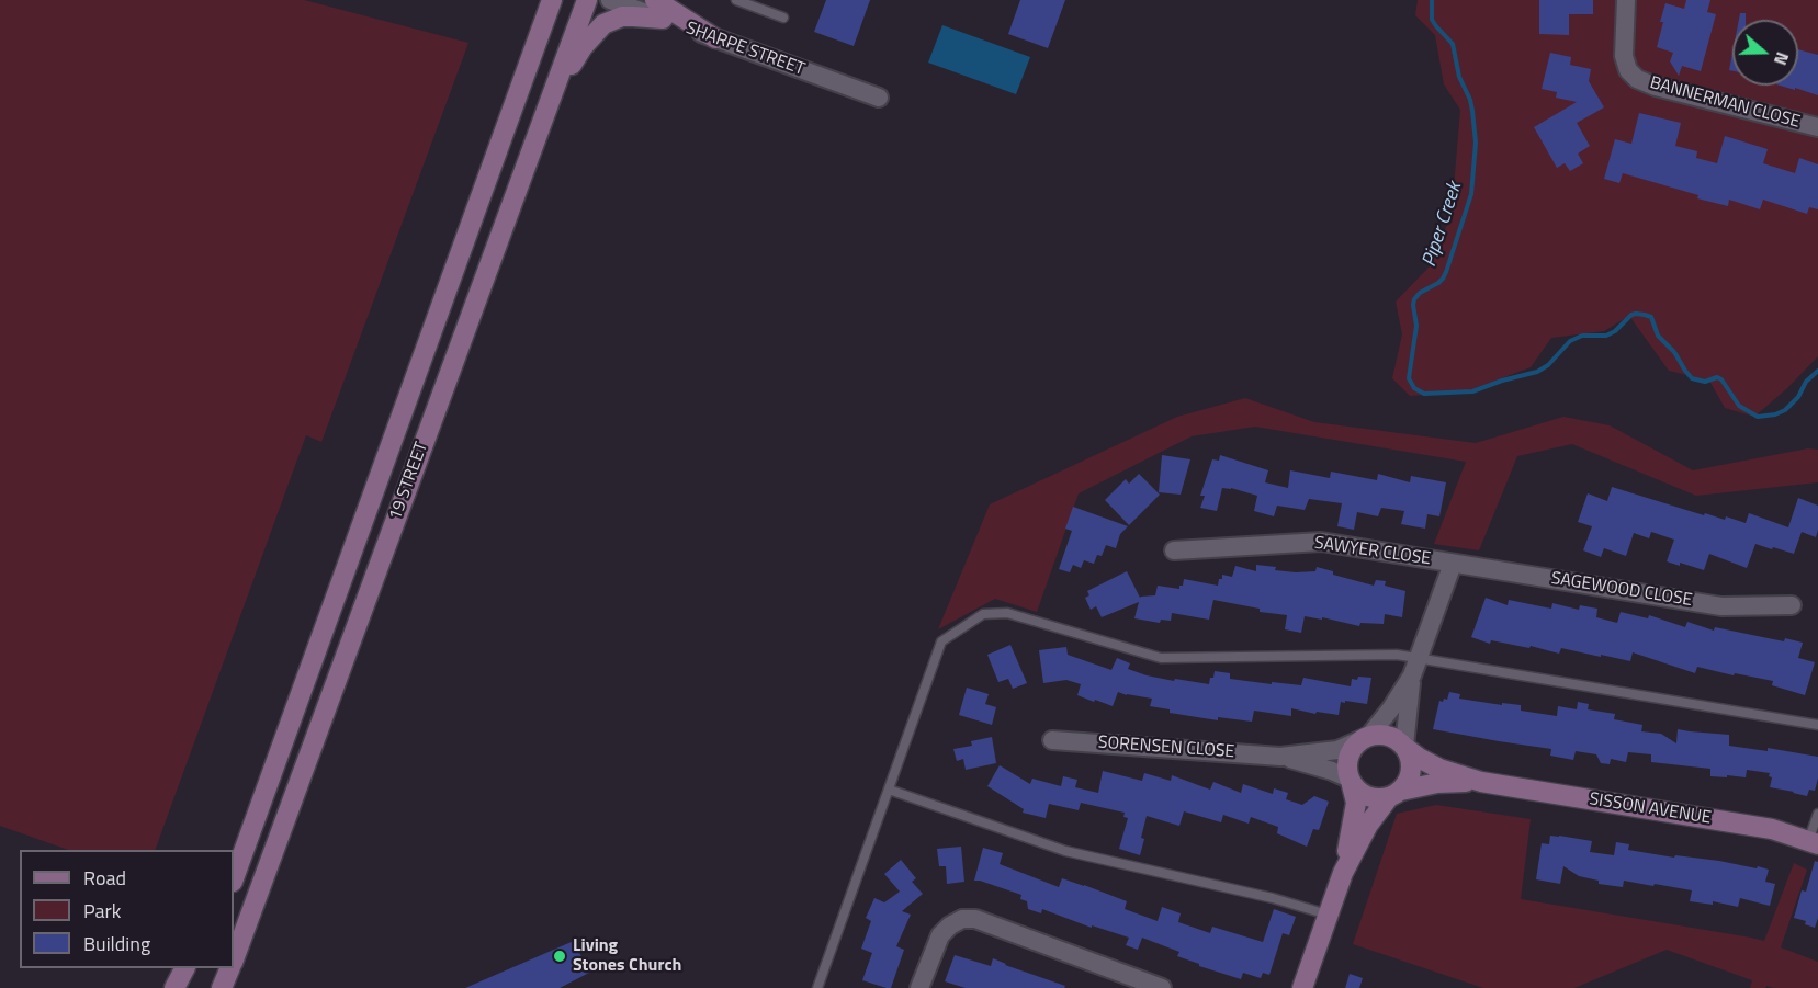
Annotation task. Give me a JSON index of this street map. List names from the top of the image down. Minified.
{"streets":{"main road":["19 STREET","SISSON AVENUE"],"street":["SHARPE STREET","BANNERMAN CLOSE","SAWYER CLOSE","SAGEWOOD CLOSE","SORENSEN CLOSE"]},"crossings":[["SAWYER CLOSE","SAGEWOOD CLOSE"],["SORENSEN CLOSE","SISSON AVENUE"]],"water":["Piper Creek"],"places":["Living Stones Church"],"legend":["Road","Park","Building"],"north":"right"}
